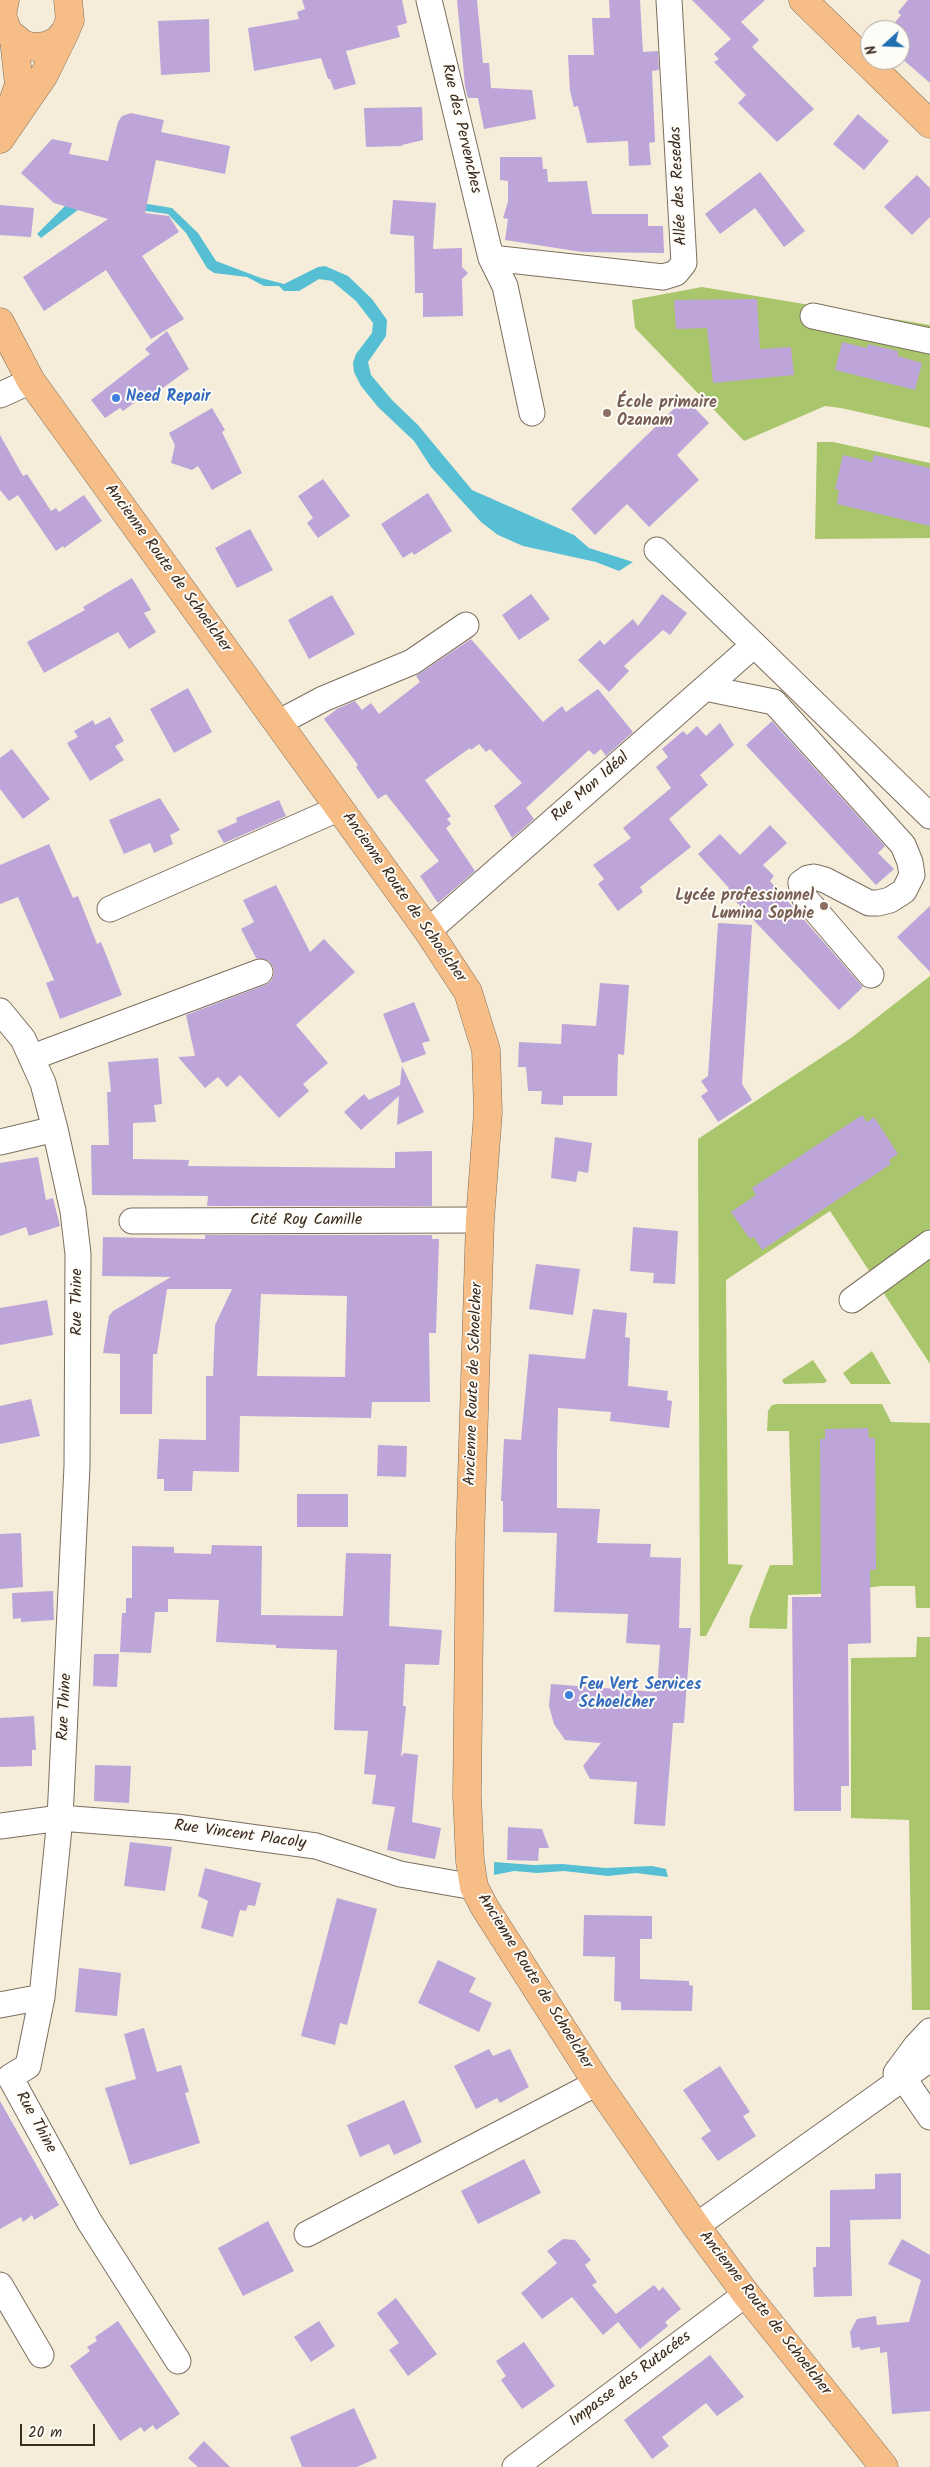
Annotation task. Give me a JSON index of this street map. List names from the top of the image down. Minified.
{"streets":{"main road":["Ancienne Route de Schoelcher"],"street":["Rue des Pervenches","Allée des Resedas","Rue Mon Idéal","Cité Roy Camille","Rue Thine","Rue Vincent Placoly","Impasse des Rutacées"]},"crossings":[["Rue des Pervenches","Allée des Resedas"],["Ancienne Route de Schoelcher","Rue Mon Idéal"],["Ancienne Route de Schoelcher","Cité Roy Camille"],["Ancienne Route de Schoelcher","Rue Vincent Placoly"],["Ancienne Route de Schoelcher","Impasse des Rutacées"],["Rue Thine","Rue Vincent Placoly"]],"places":["Need Repair","École primaire Ozanam","Lycée professionnel Lumina Sophie","Feu Vert Services Schoelcher"],"scale_bar":"20 m","north":"left"}
